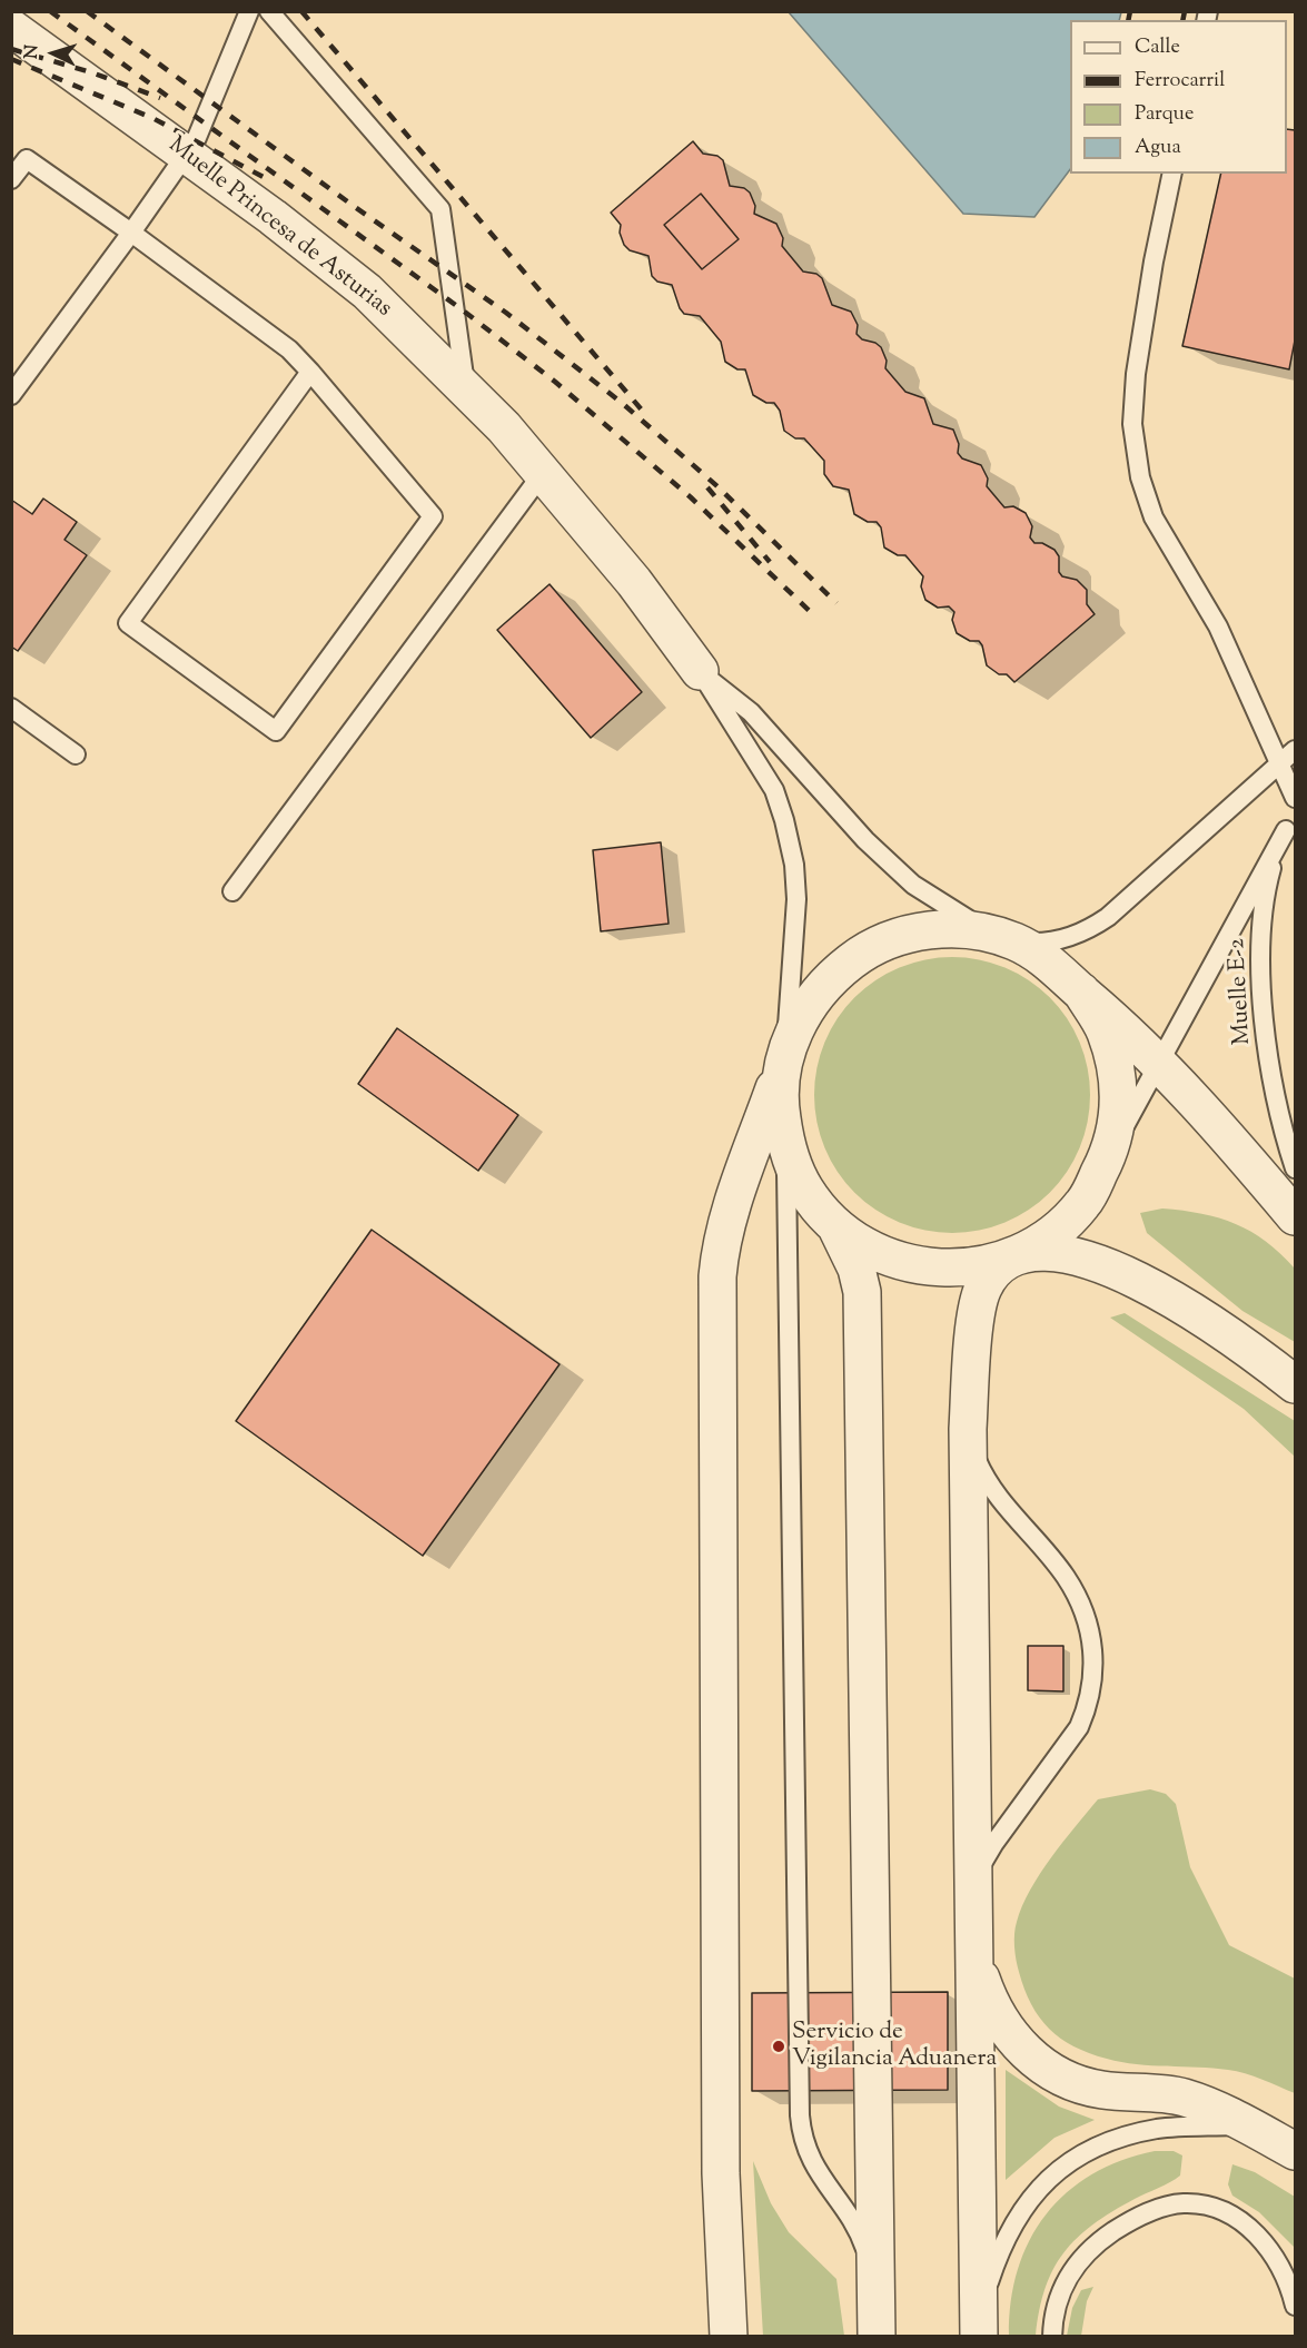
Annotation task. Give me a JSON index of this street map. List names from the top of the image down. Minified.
{"streets":{"street":["Muelle Princesa de Asturias"],"lane":["Muelle E-2"]},"places":["Servicio de Vigilancia Aduanera"],"legend":["Calle","Ferrocarril","Parque","Agua"],"north":"left"}
